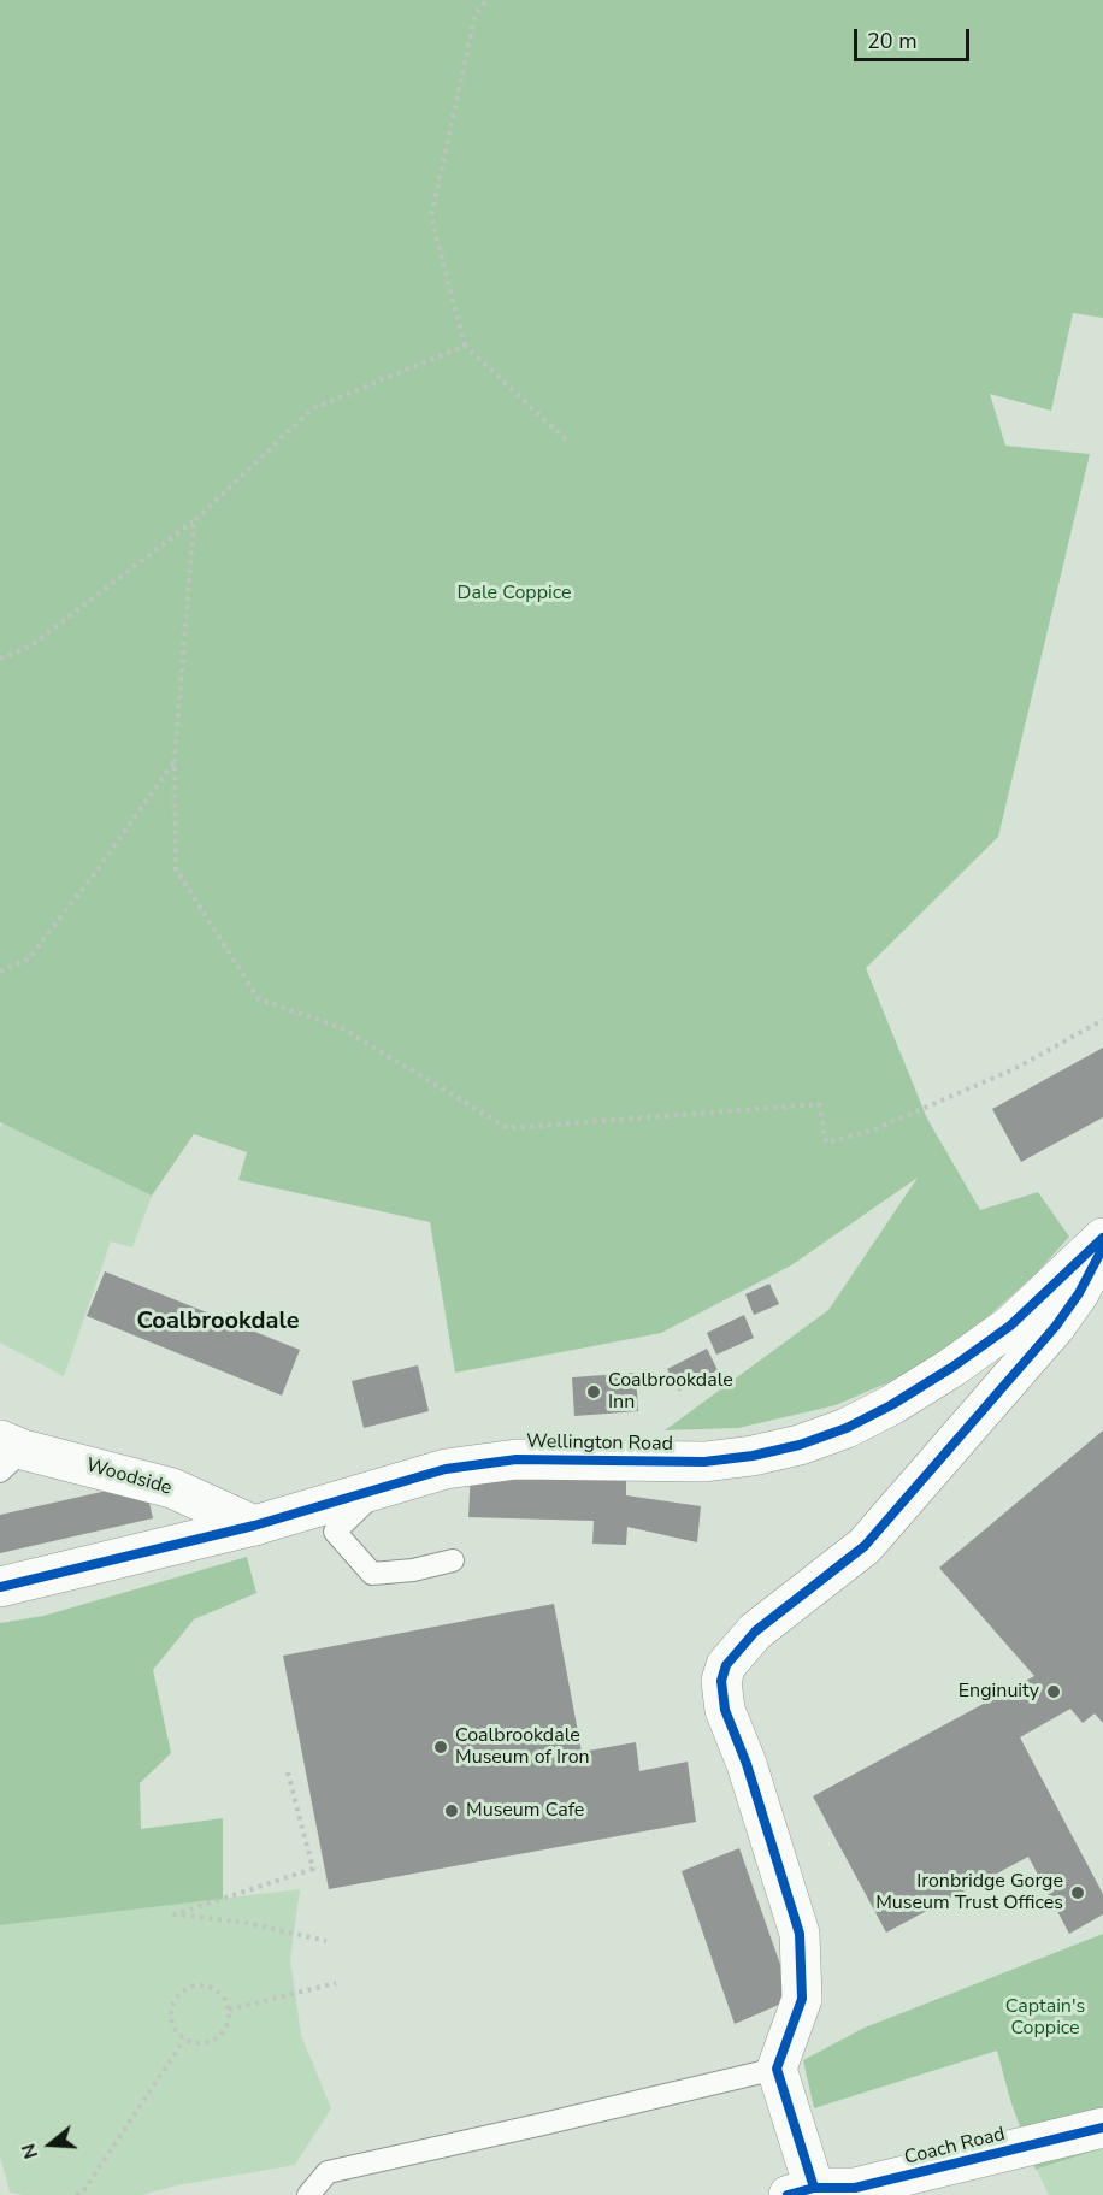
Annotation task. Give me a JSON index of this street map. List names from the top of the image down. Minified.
{"streets":{"street":["Wellington Road","Woodside","Coach Road"]},"crossings":[["Wellington Road","Woodside"]],"districts":["Coalbrookdale"],"parks":["Dale Coppice","Captain's Coppice"],"places":["Coalbrookdale Inn","Enginuity","Coalbrookdale Museum of Iron","Museum Cafe","Ironbridge Gorge Museum Trust Offices"],"scale_bar":"20 m","north":"left"}
